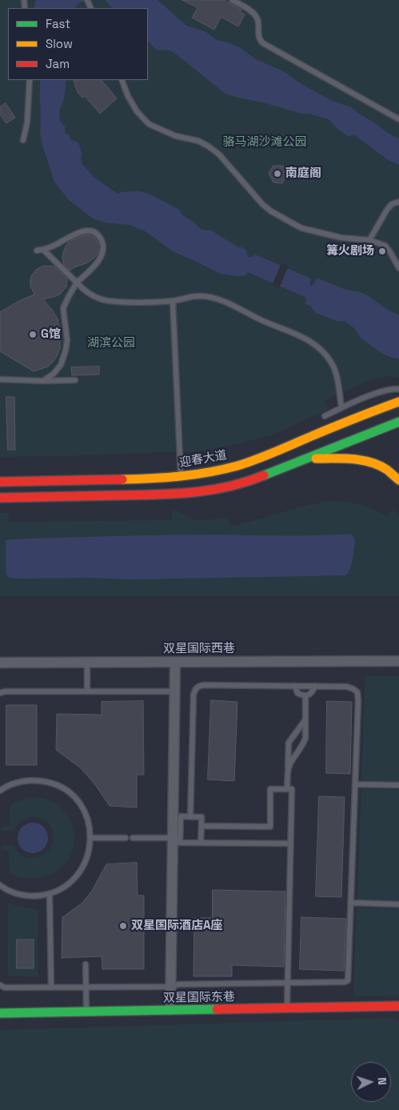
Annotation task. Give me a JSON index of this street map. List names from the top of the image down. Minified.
{"streets":{"main road":["迎春大道","双星国际东巷"],"street":["双星国际西巷"]},"parks":["骆马湖沙滩公园","湖滨公园"],"places":["南庭阁","篝火剧场","G馆","双星国际酒店A座"],"legend":["Fast","Slow","Jam"],"north":"right"}
